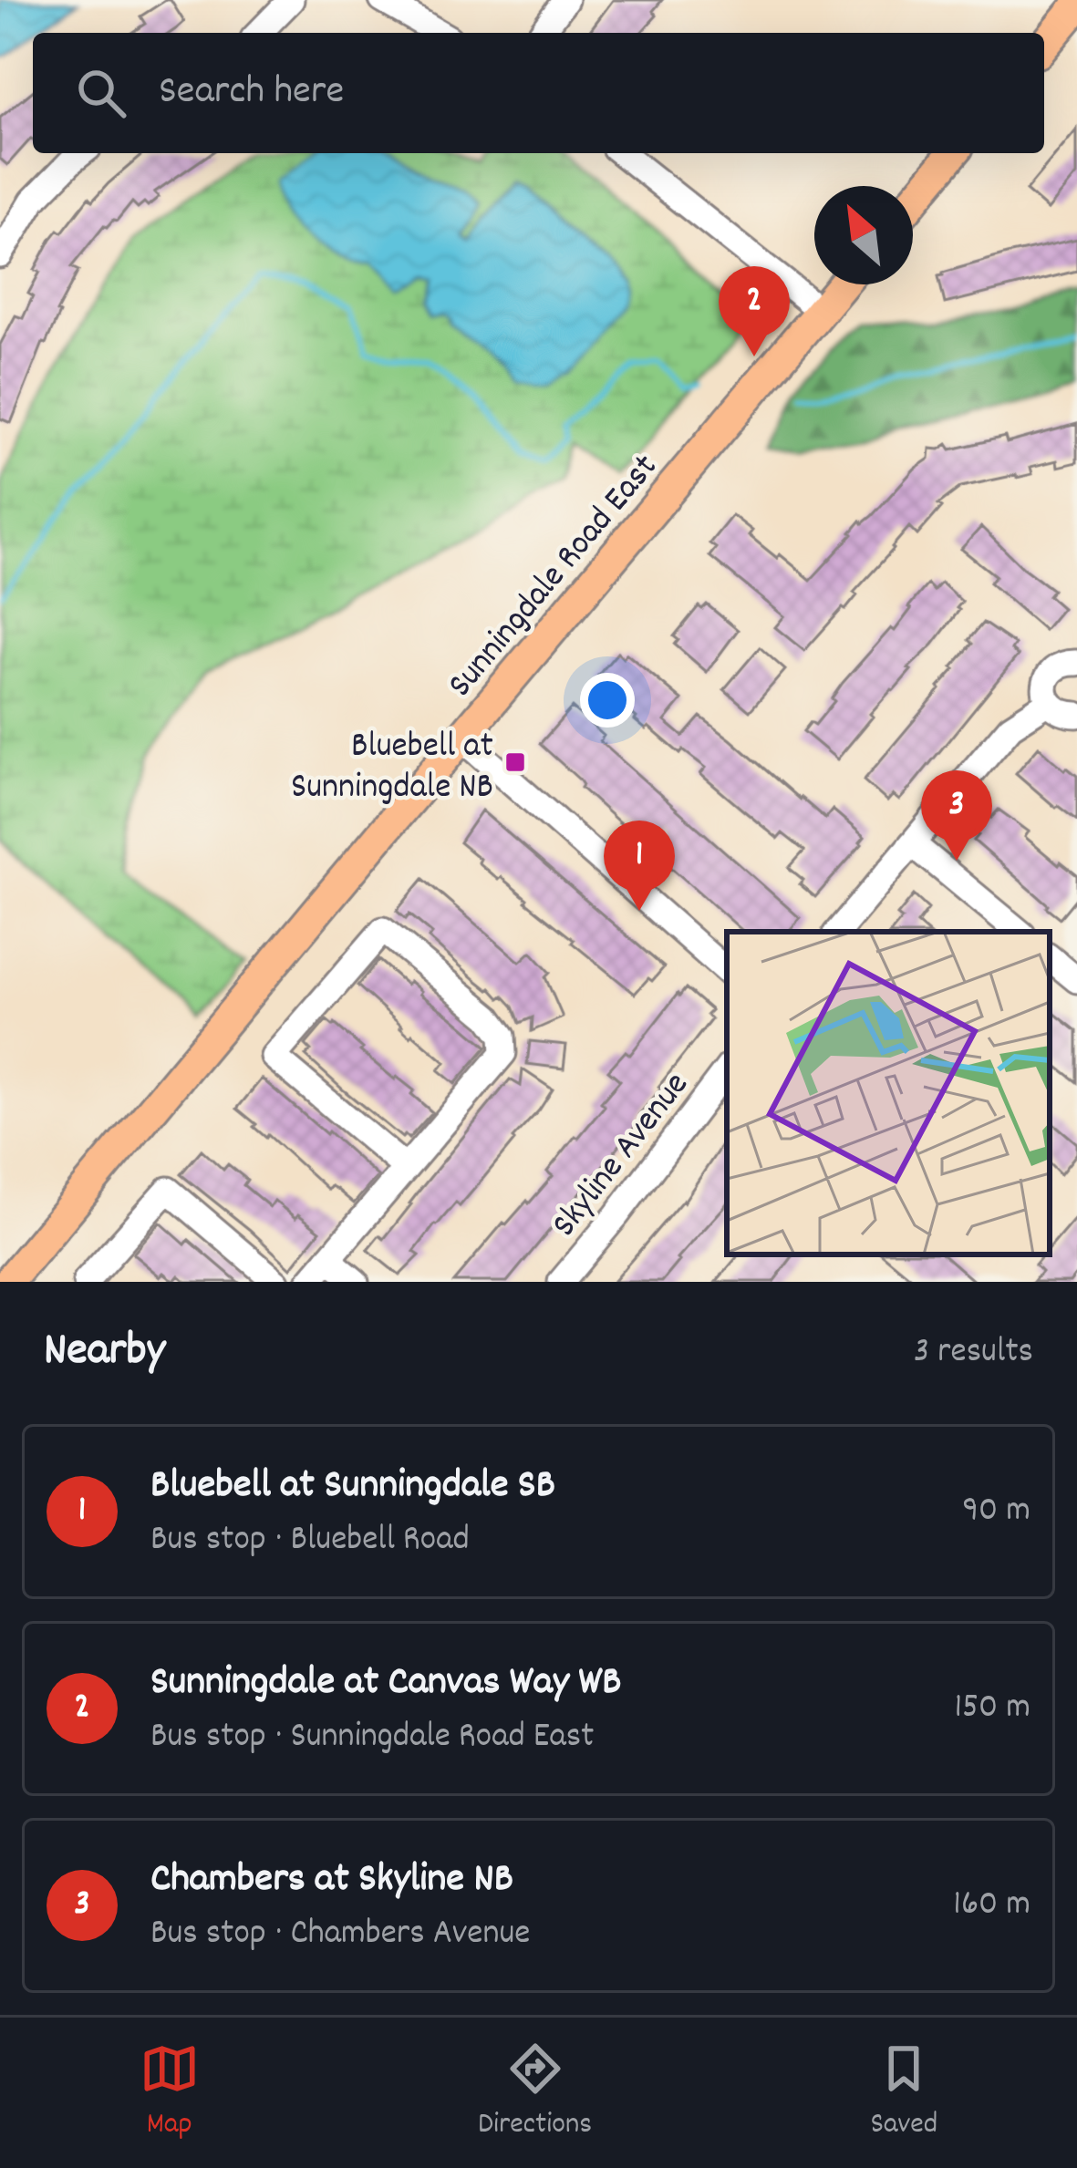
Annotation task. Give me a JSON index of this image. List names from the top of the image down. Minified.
{"streets":{"main road":["Sunningdale Road East"],"street":["Skyline Avenue"]},"places":{"transit":["Bluebell at Sunningdale NB"]},"north":"top left","page":{"search":"Search here","pins":["2","3","1"],"heading":["Nearby","3 results"],"list":[{"mark":"1","name":"Bluebell at Sunningdale SB","note":"Bus stop · Bluebell Road","value":"90 m"},{"mark":"2","name":"Sunningdale at Canvas Way WB","note":"Bus stop · Sunningdale Road East","value":"150 m"},{"mark":"3","name":"Chambers at Skyline NB","note":"Bus stop · Chambers Avenue","value":"160 m"}],"nav":["Map","Directions","Saved"]}}
